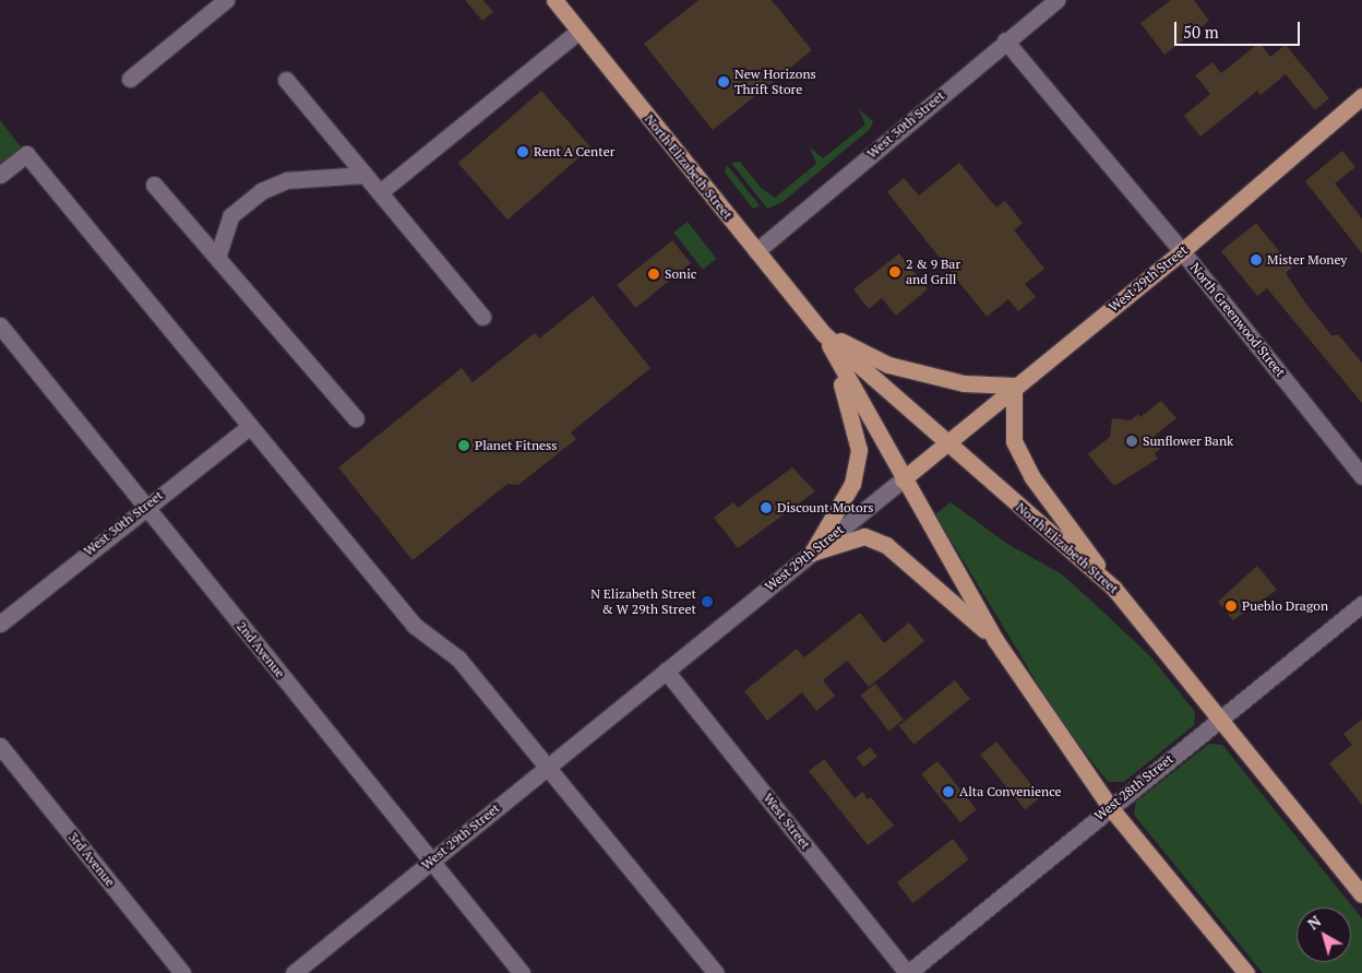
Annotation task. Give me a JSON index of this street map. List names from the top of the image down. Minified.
{"streets":{"main road":["North Elizabeth Street","West 29th Street"],"street":["West 30th Street","North Greenwood Street","2nd Avenue","West 28th Street","West Street","3rd Avenue"]},"crossings":[["West 30th Street","North Elizabeth Street"],["West 30th Street","North Greenwood Street"],["West 30th Street","2nd Avenue"],["North Elizabeth Street","West 29th Street"],["North Elizabeth Street","West 28th Street"],["West 29th Street","North Greenwood Street"],["West 29th Street","2nd Avenue"],["West 29th Street","West Street"],["West 28th Street","West Street"]],"places":["New Horizons Thrift Store","Rent A Center","Mister Money","2 & 9 Bar and Grill","Sonic","Sunflower Bank","Planet Fitness","Discount Motors","N Elizabeth Street & W 29th Street","Pueblo Dragon","Alta Convenience"],"scale_bar":"50 m","north":"top left"}
